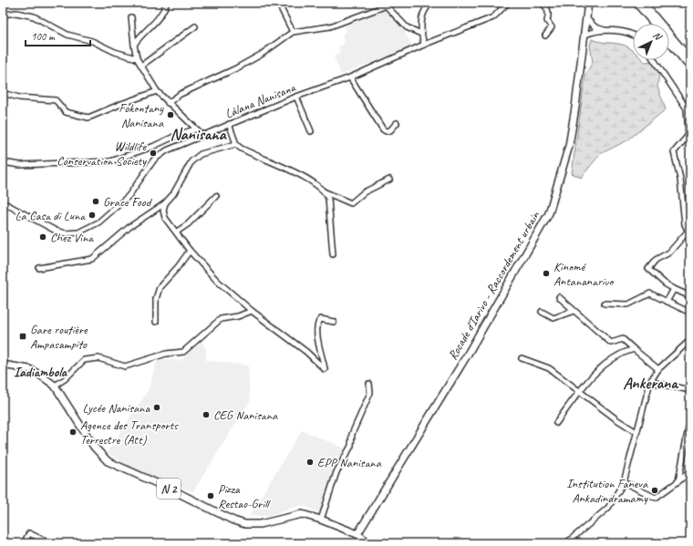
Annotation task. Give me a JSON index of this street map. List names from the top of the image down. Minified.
{"streets":{"main road":["Rocade d'Iarivo - Raccordement urbain","N 2"],"street":["Làlana Nanisana"]},"crossings":[["Rocade d'Iarivo - Raccordement urbain","N 2"]],"districts":["Nanisana","Iadiambola","Ankerana"],"places":{"other":["Fokontany Nanisana","Wildlife Conservation Society","Grace Food","La Casa di Luna","Chez Vina","Kinomé Antananarivo","Lycée Nanisana","CEG Nanisana","Agence des Transports Terrestre (Att)","EPP Nanisana","Institution Faneva Ankadindramamy","Pizza Restao-Grill"],"transit":["Gare routière Ampasampito"]},"scale_bar":"100 m","north":"top right"}
